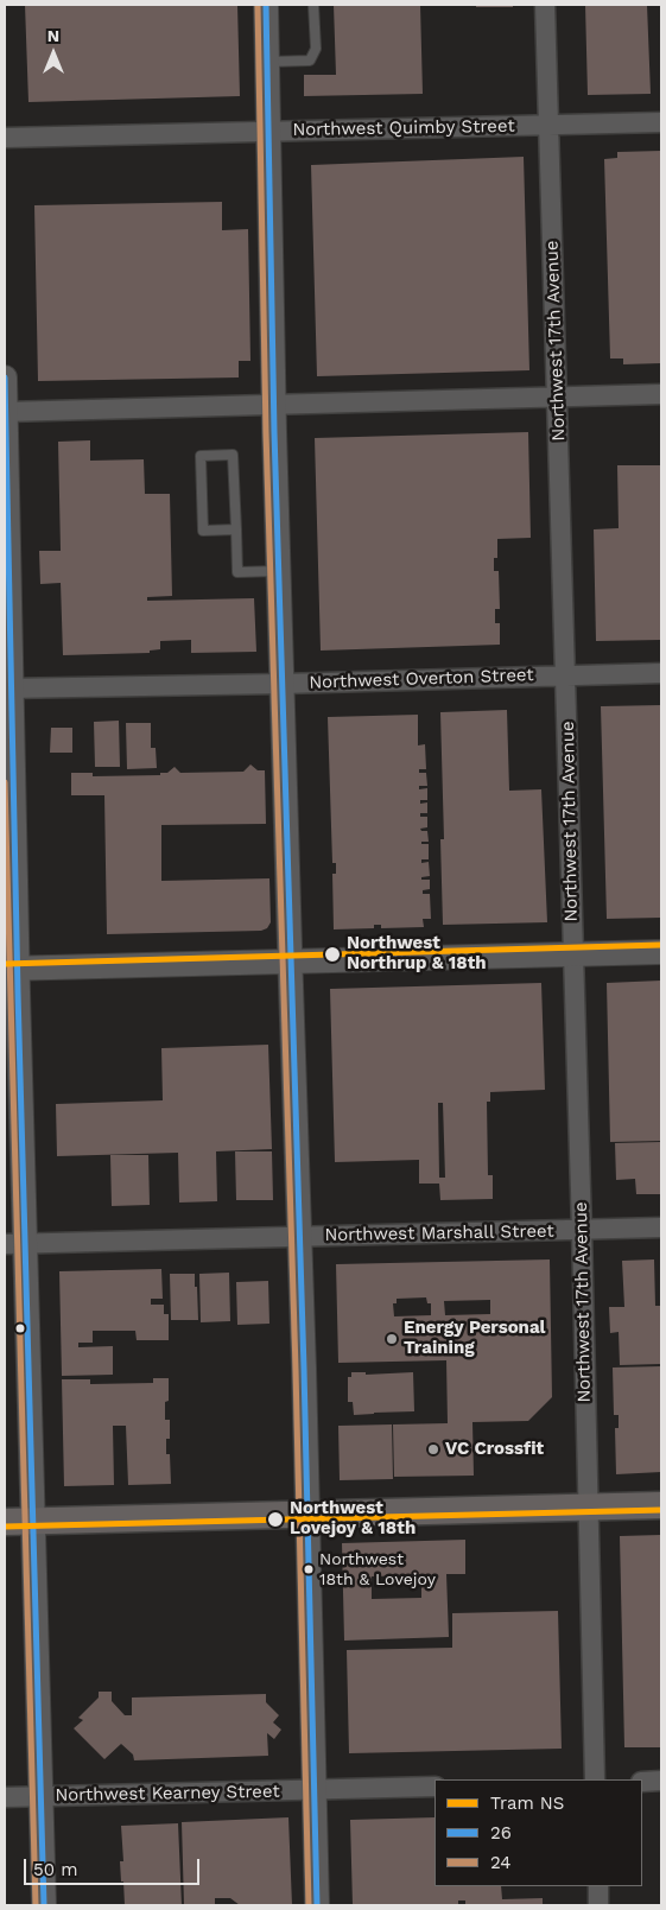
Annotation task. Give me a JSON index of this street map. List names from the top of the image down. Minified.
{"streets":{"street":["Northwest Quimby Street","Northwest 17th Avenue","Northwest Overton Street","Northwest Marshall Street","Northwest Kearney Street"]},"crossings":[["Northwest Quimby Street","Northwest 17th Avenue"],["Northwest 17th Avenue","Northwest Overton Street"],["Northwest 17th Avenue","Northwest Marshall Street"]],"places":["Northwest Northrup & 18th","Energy Personal Training","VC Crossfit","Northwest Lovejoy & 18th","Northwest 18th & Lovejoy"],"lines":["transit line 26","transit line 24","tram line NS"],"legend":["Tram NS","26","24"],"scale_bar":"50 m","north":"top"}
